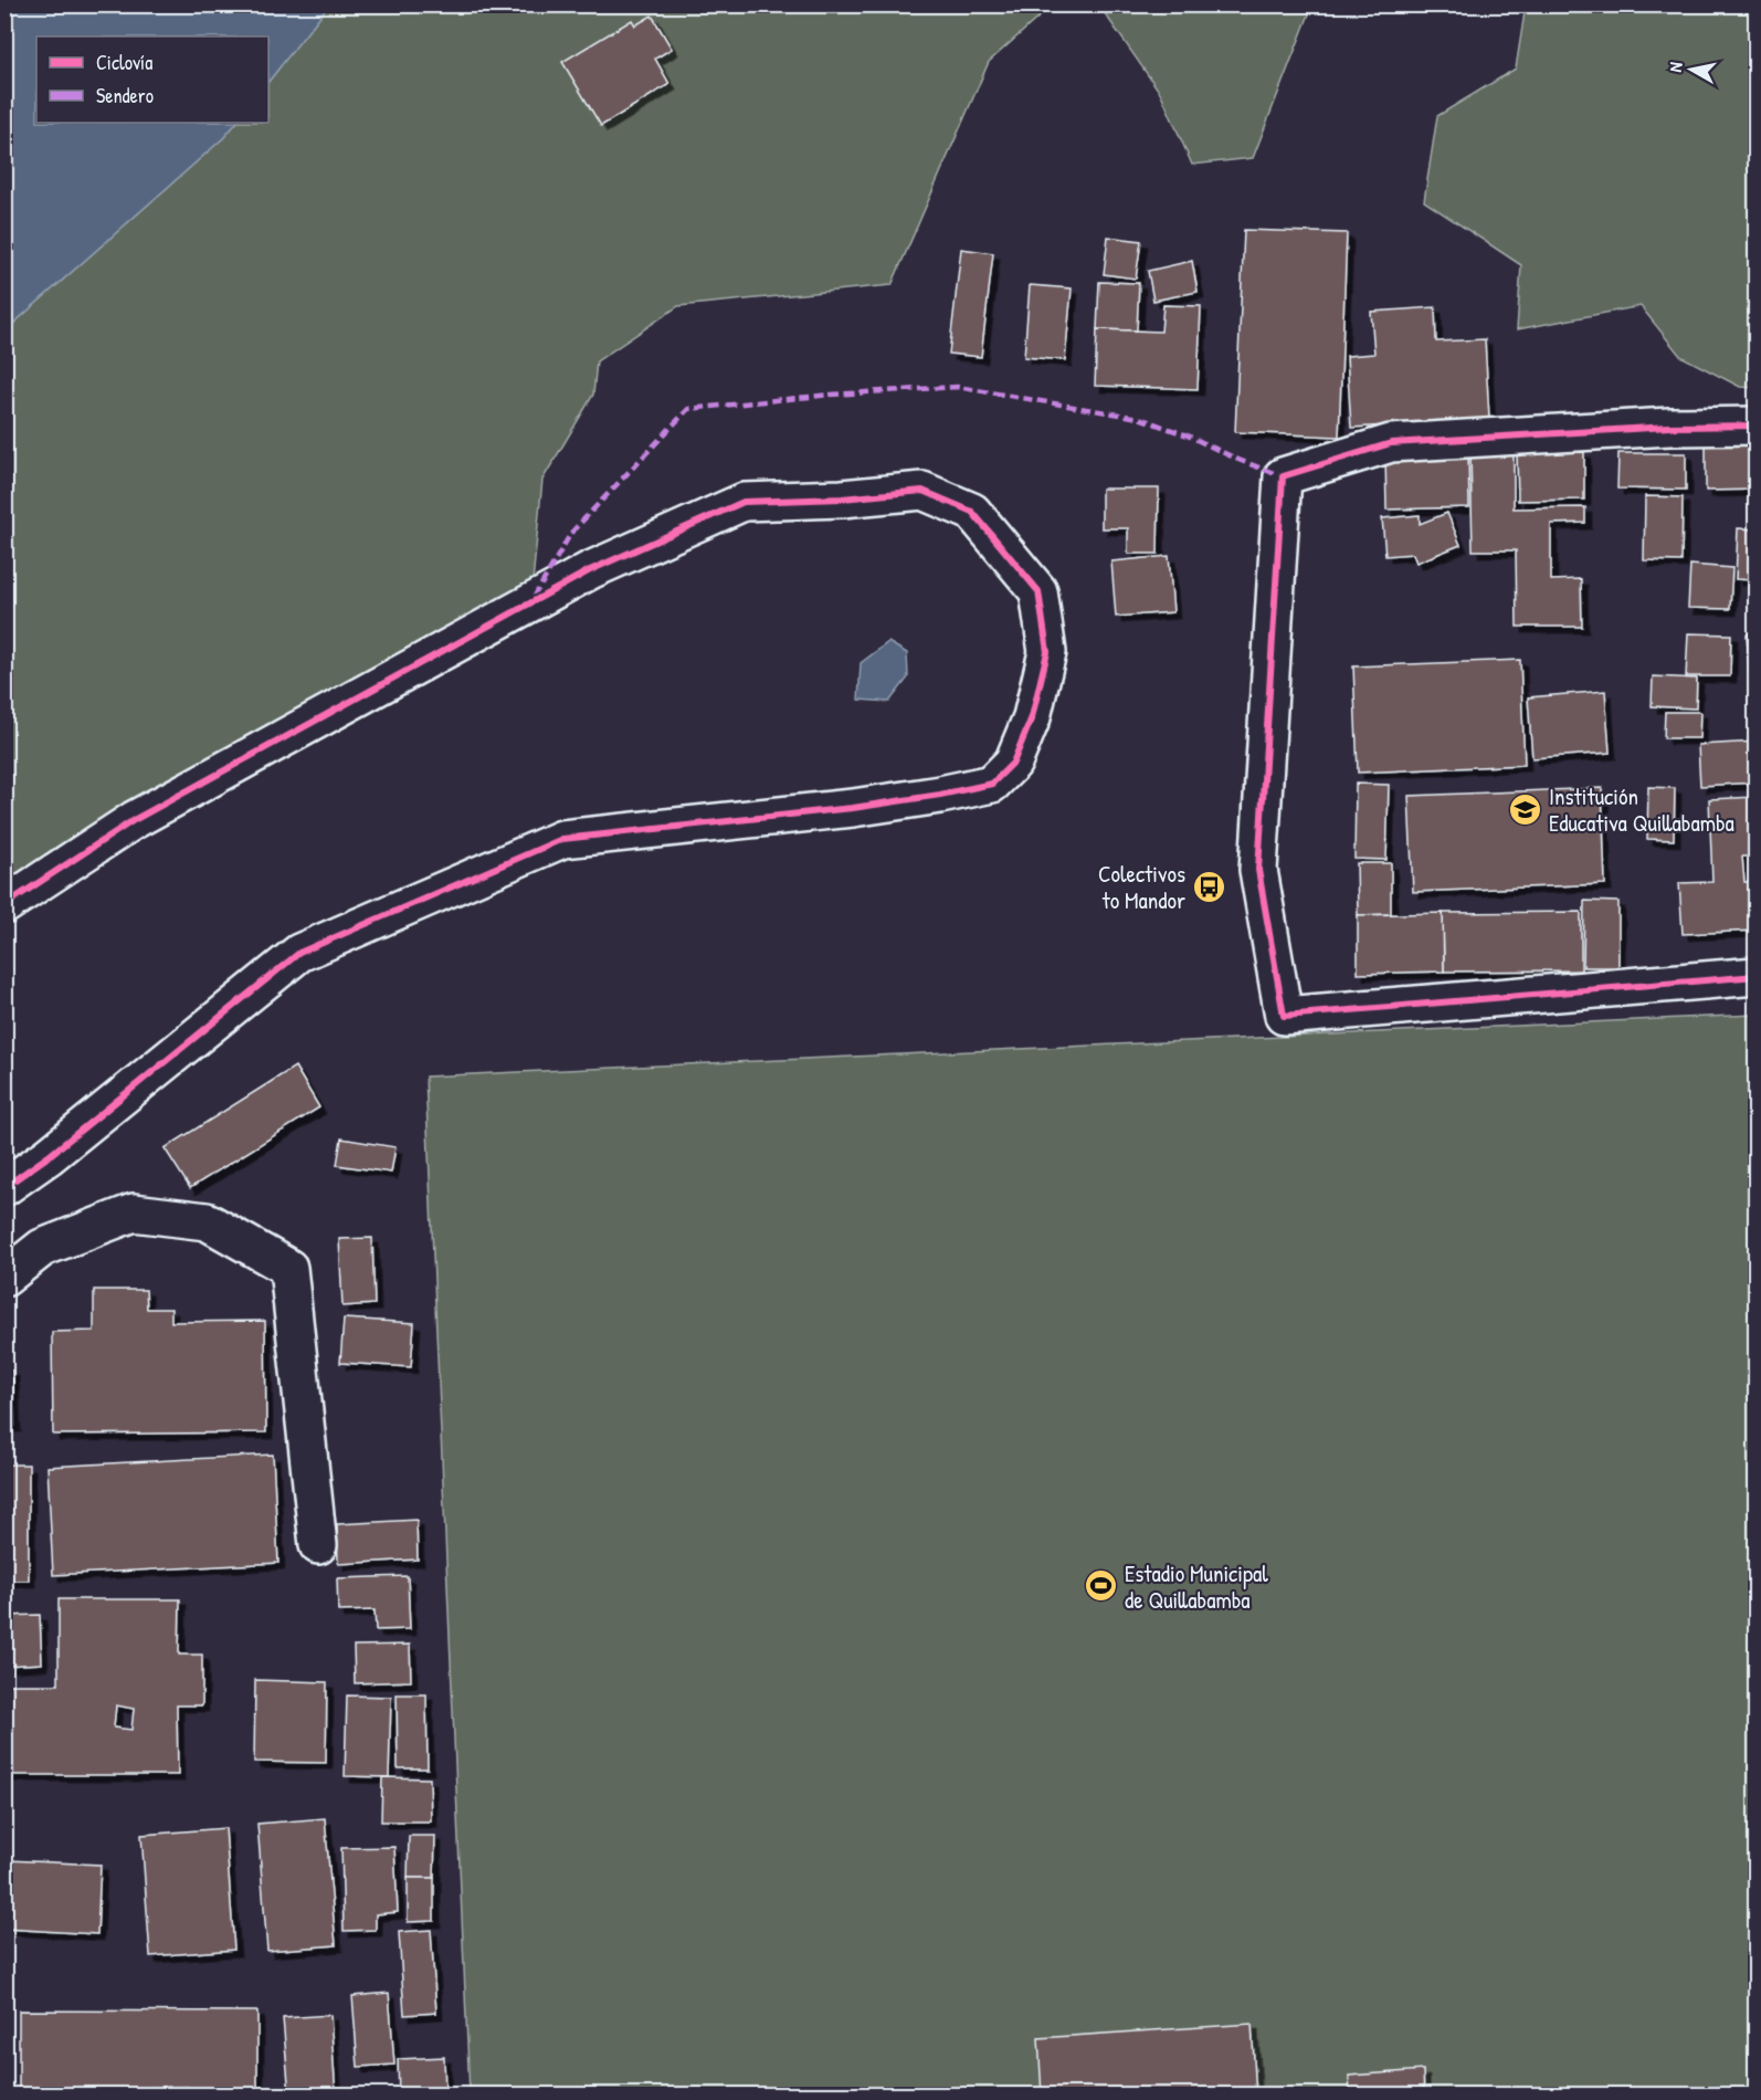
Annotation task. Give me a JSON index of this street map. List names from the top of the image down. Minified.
{"places":{"school or university":["Institución Educativa Quillabamba"],"bus stop":["Colectivos to Mandor"],"sports":["Estadio Municipal de Quillabamba"]},"legend":["Ciclovía","Sendero"],"north":"left"}
